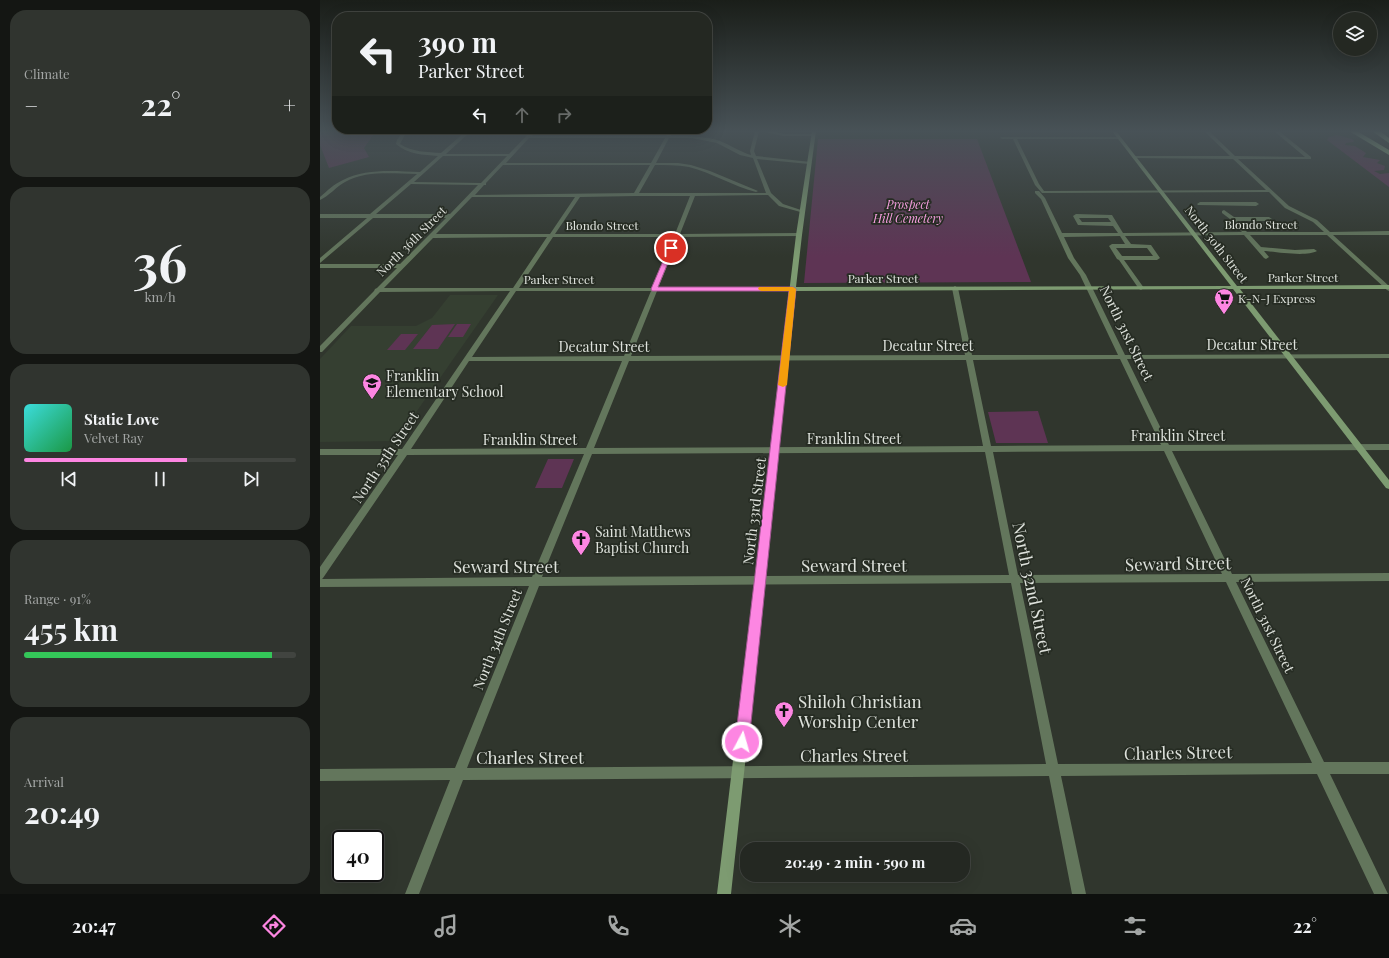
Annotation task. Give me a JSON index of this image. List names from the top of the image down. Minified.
{"streets":{"street":["Blondo Street","North 36th Street","North 30th Street","Parker Street","North 31st Street","Decatur Street","Franklin Street","North 35th Street","North 33rd Street","Seward Street","North 32nd Street","North 34th Street","Charles Street"]},"crossings":[["Blondo Street","North 36th Street"],["Blondo Street","North 30th Street"],["Blondo Street","North 31st Street"],["Blondo Street","North 35th Street"],["Blondo Street","North 33rd Street"],["Blondo Street","North 34th Street"],["North 36th Street","Parker Street"],["North 30th Street","Parker Street"],["North 30th Street","Decatur Street"],["North 30th Street","Franklin Street"],["Parker Street","North 31st Street"],["Parker Street","North 35th Street"],["Parker Street","North 33rd Street"],["Parker Street","North 32nd Street"],["Parker Street","North 34th Street"],["North 31st Street","Decatur Street"],["North 31st Street","Franklin Street"],["North 31st Street","Seward Street"],["North 31st Street","Charles Street"],["Decatur Street","North 35th Street"],["Decatur Street","North 33rd Street"],["Decatur Street","North 32nd Street"],["Decatur Street","North 34th Street"],["Franklin Street","North 35th Street"],["Franklin Street","North 33rd Street"],["Franklin Street","North 32nd Street"],["Franklin Street","North 34th Street"],["North 33rd Street","Seward Street"],["North 33rd Street","Charles Street"],["Seward Street","North 32nd Street"],["Seward Street","North 34th Street"],["North 32nd Street","Charles Street"],["North 34th Street","Charles Street"]],"parks":["Prospect Hill Cemetery"],"places":{"supermarket":["K-N-J Express"],"school or university":["Franklin Elementary School"],"church":["Saint Matthews Baptist Church","Shiloh Christian Worship Center"]},"page":{"tile":["Climate",["36","km/h"],["Range · 91%","455 km"],["Arrival","20:49"]],"turn":["390 m","Parker Street"],"heat":["−","22°","+"],"song":["Static Love","Velvet Ray"],"limit":"40","trip":"20:49 · 2 min · 590 m","tabs":["20:47","22°"]}}
